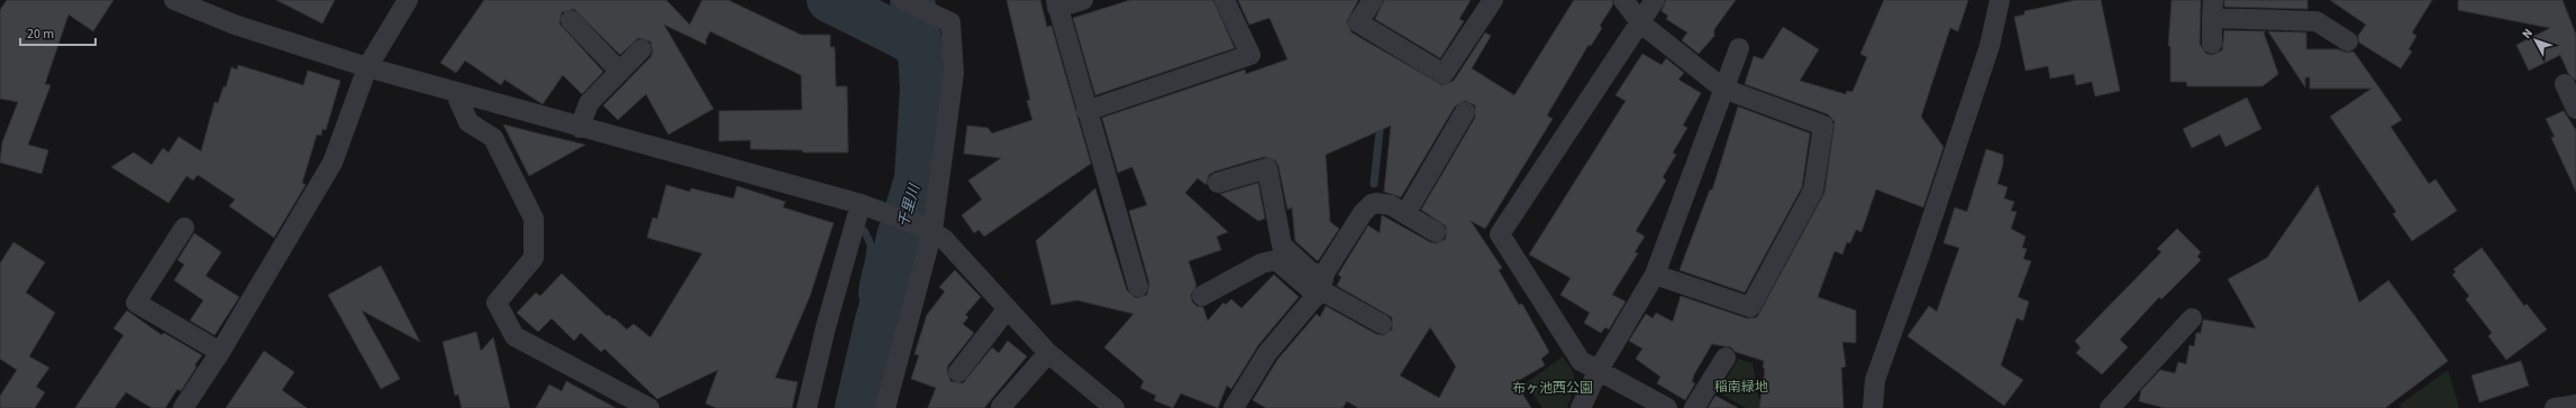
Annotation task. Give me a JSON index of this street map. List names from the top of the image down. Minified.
{"water":["千里川"],"parks":["稲南緑地","布ヶ池西公園"],"scale_bar":"20 m","north":"top left"}
